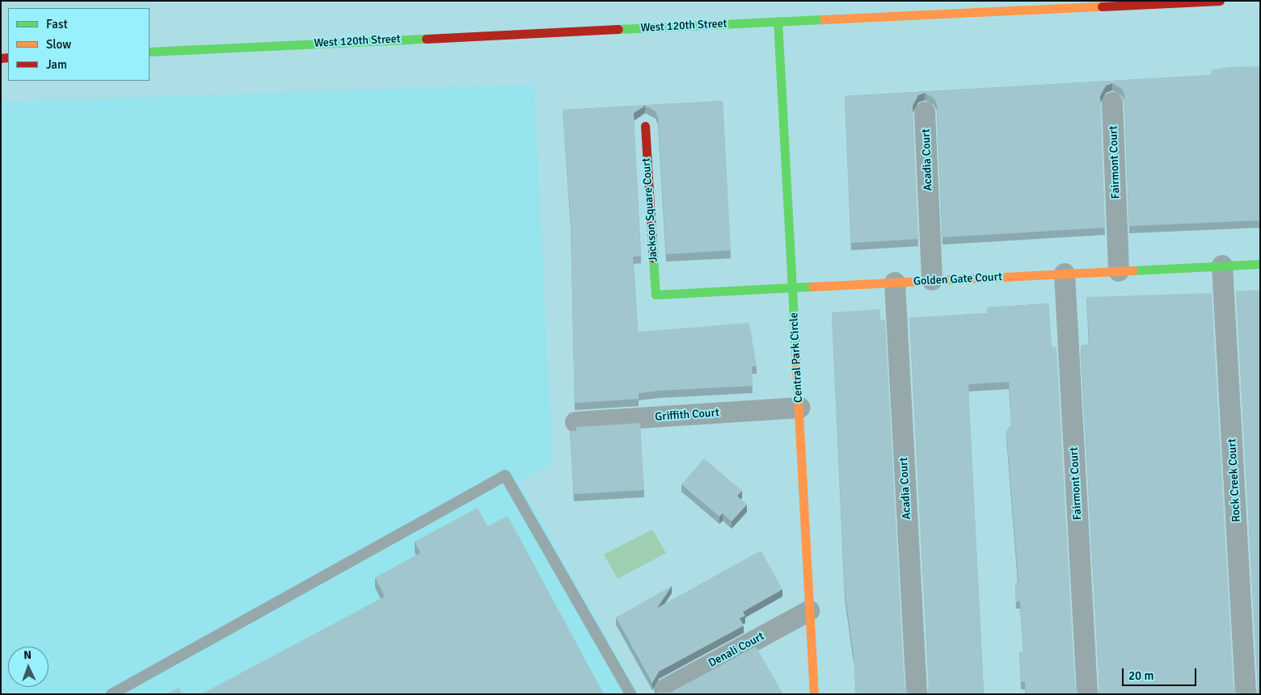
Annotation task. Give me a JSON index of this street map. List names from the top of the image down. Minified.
{"streets":{"street":["West 120th Street","Acadia Court","Fairmont Court","Jackson Square Court","Golden Gate Court","Central Park Circle","Griffith Court","Rock Creek Court","Denali Court"]},"crossings":[["West 120th Street","Central Park Circle"],["Acadia Court","Golden Gate Court"],["Fairmont Court","Golden Gate Court"],["Jackson Square Court","Golden Gate Court"],["Golden Gate Court","Central Park Circle"],["Golden Gate Court","Rock Creek Court"],["Central Park Circle","Griffith Court"],["Central Park Circle","Denali Court"]],"legend":["Fast","Slow","Jam"],"scale_bar":"20 m","north":"top"}
